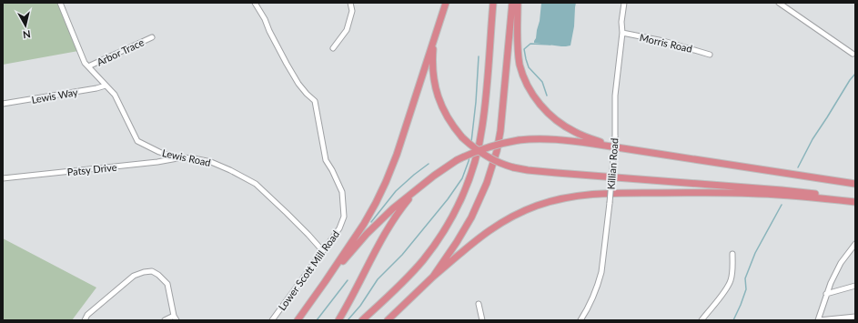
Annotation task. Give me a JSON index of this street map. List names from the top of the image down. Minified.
{"streets":{"street":["Morris Road","Arbor Trace","Lewis Way","Lewis Road","Killian Road","Patsy Drive","Lower Scott Mill Road"]},"crossings":[["Morris Road","Killian Road"],["Arbor Trace","Lewis Road"],["Lewis Way","Lewis Road"],["Lewis Road","Patsy Drive"],["Lewis Road","Lower Scott Mill Road"]],"north":"bottom"}
